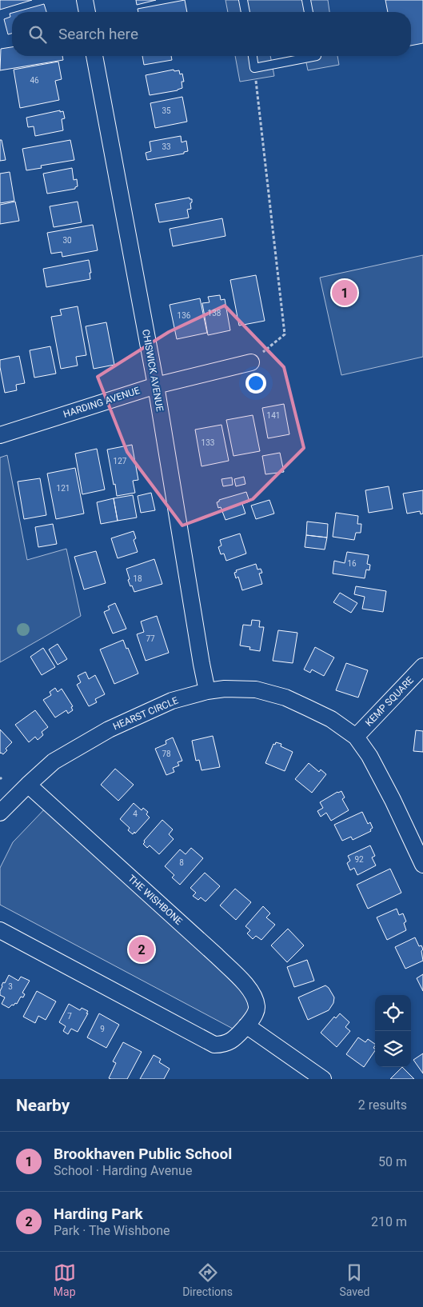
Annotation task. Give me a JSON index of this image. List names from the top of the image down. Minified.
{"streets":{"street":["CHISWICK AVENUE","HARDING AVENUE","KEMP SQUARE","HEARST CIRCLE","THE WISHBONE"]},"crossings":[["CHISWICK AVENUE","HARDING AVENUE"],["CHISWICK AVENUE","HEARST CIRCLE"],["KEMP SQUARE","HEARST CIRCLE"],["HEARST CIRCLE","THE WISHBONE"]],"house_numbers":["46","35","33","30","138","136","141","133","127","121","16","18","77","78","4","92","8","3","7","9"],"page":{"search":"Search here","pins":["1","2"],"heading":["Nearby","2 results"],"list":[{"mark":"1","name":"Brookhaven Public School","note":"School · Harding Avenue","value":"50 m"},{"mark":"2","name":"Harding Park","note":"Park · The Wishbone","value":"210 m"}],"nav":["Map","Directions","Saved"]}}
